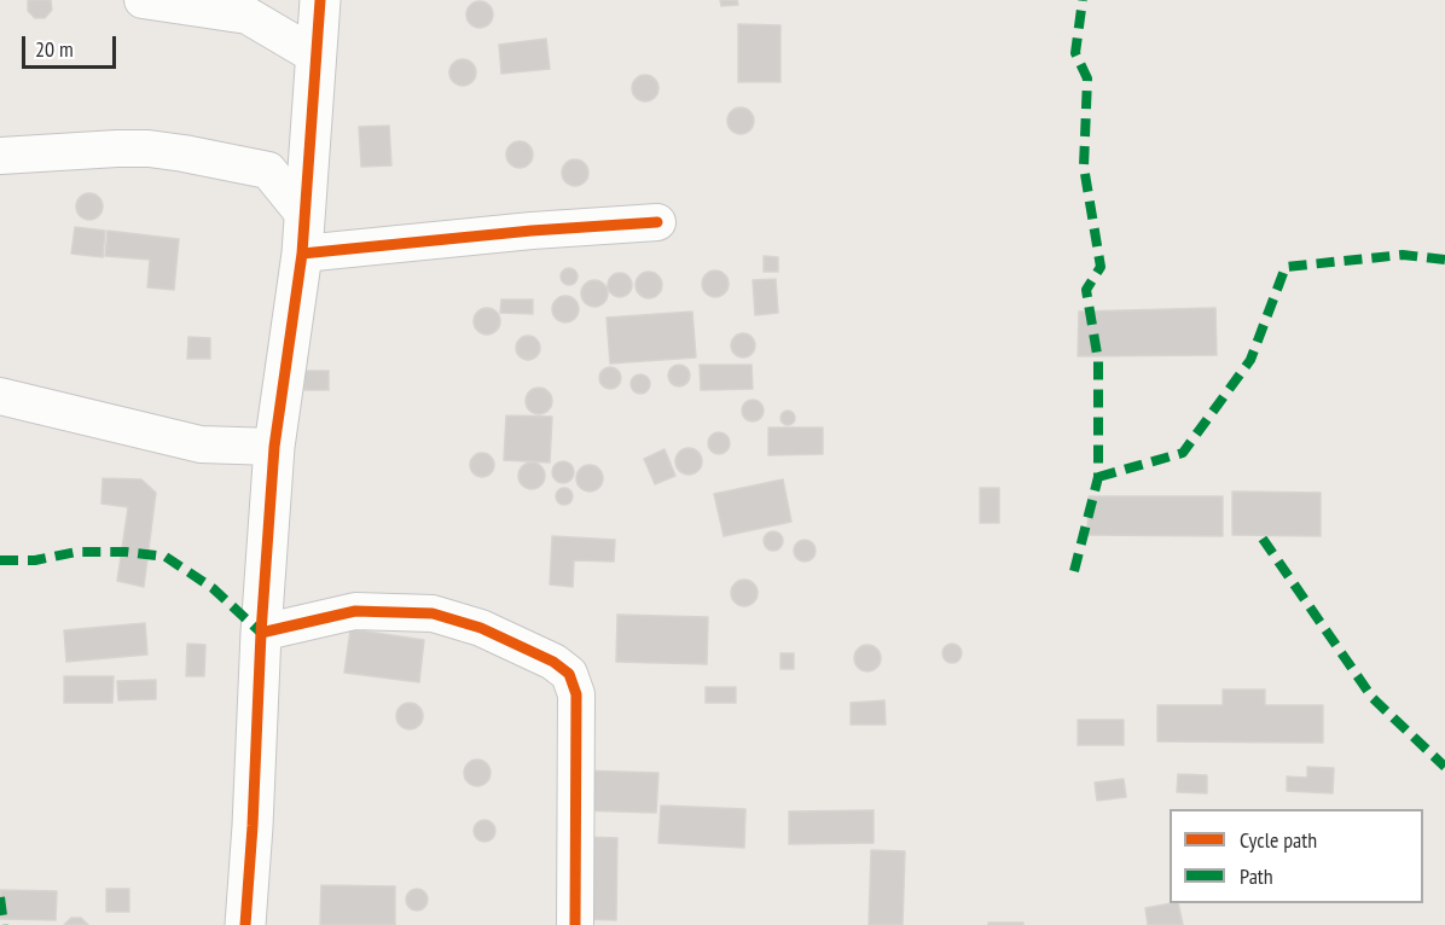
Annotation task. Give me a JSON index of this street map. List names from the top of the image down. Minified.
{"legend":["Cycle path","Path"],"scale_bar":"20 m"}
